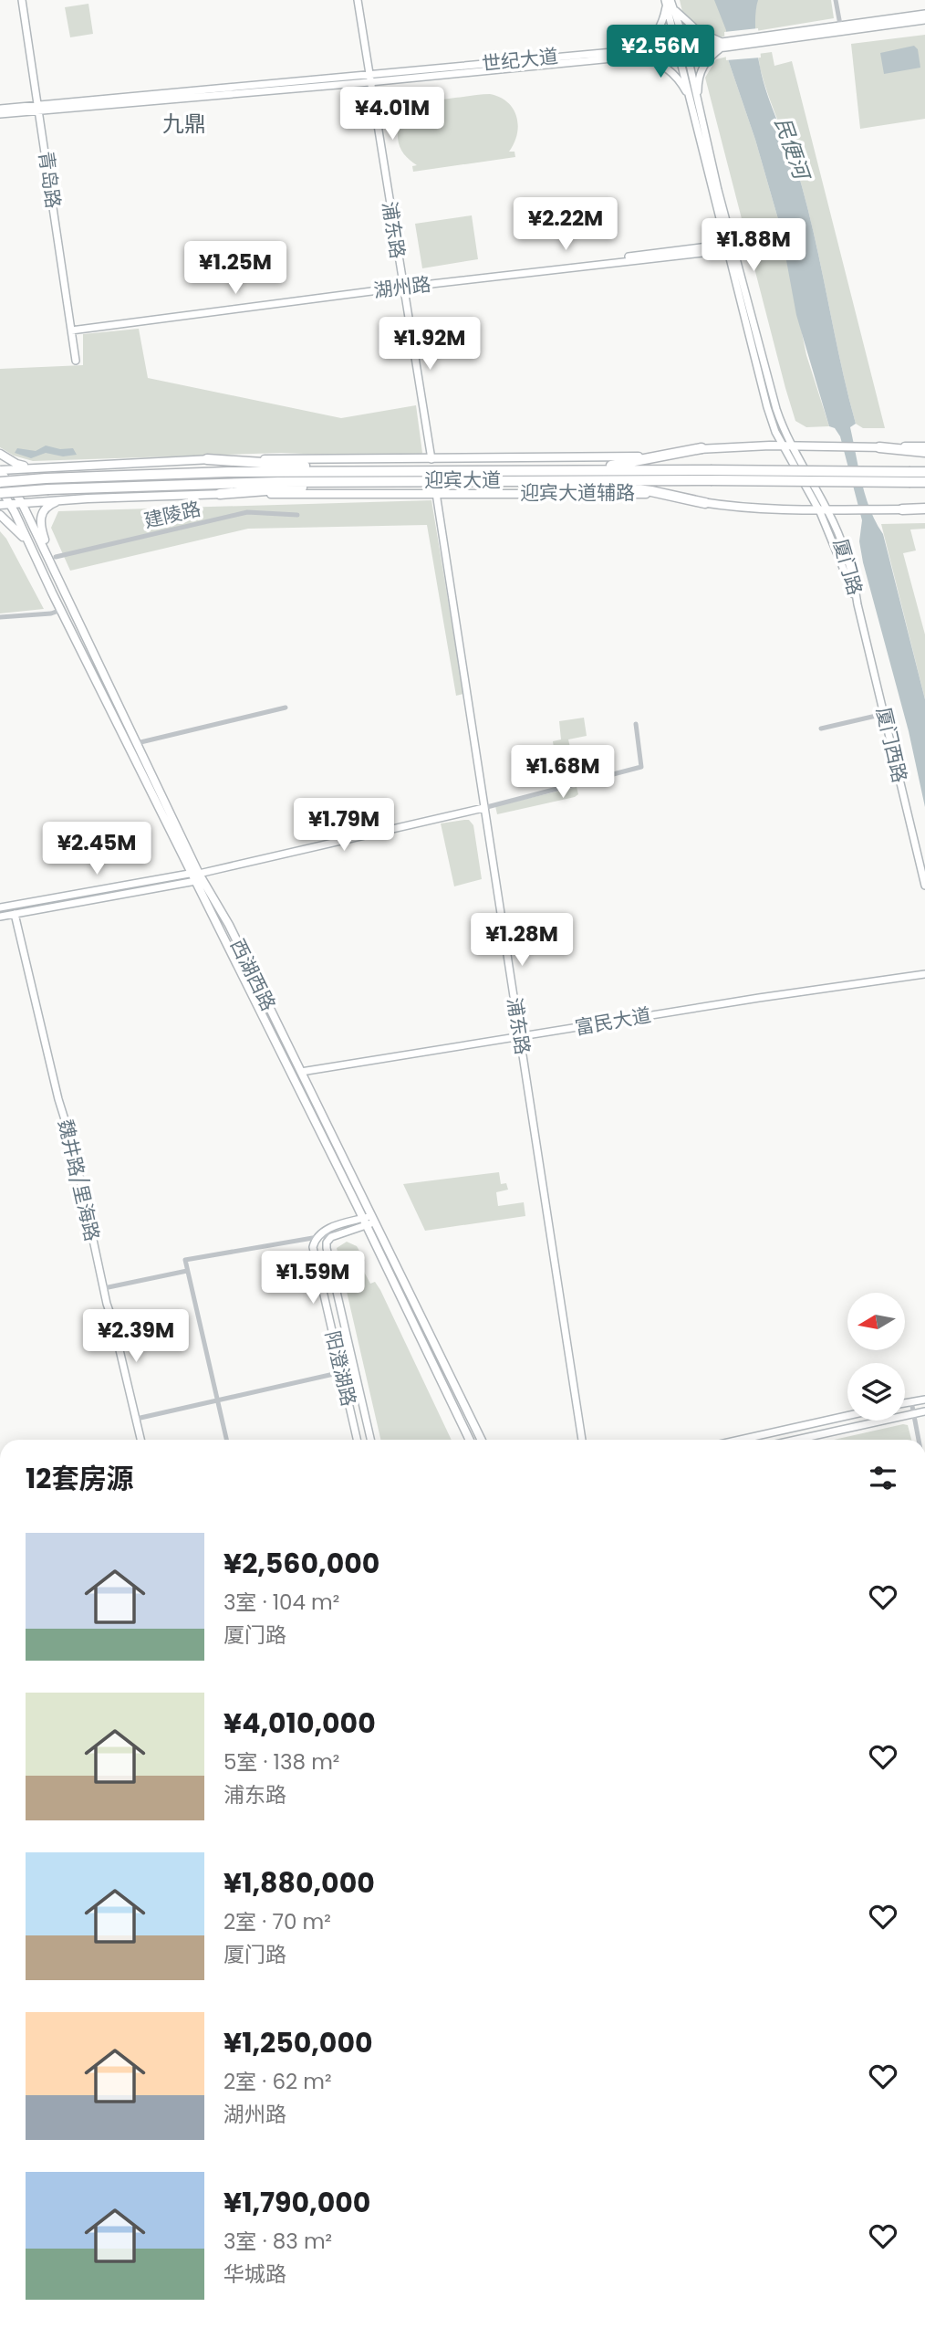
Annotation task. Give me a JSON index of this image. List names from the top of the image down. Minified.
{"streets":{"highway":["迎宾大道"],"main road":["迎宾大道辅路","西湖西路"],"street":["世纪大道","青岛路","浦东路","湖州路","建陵路","厦门路","厦门西路","富民大道","魏井路/里海路","阳澄湖路"]},"crossings":[["世纪大道","青岛路"],["世纪大道","浦东路"],["世纪大道","厦门路"],["青岛路","湖州路"],["浦东路","湖州路"],["浦东路","迎宾大道辅路"],["浦东路","富民大道"],["湖州路","厦门路"],["迎宾大道辅路","厦门路"],["迎宾大道辅路","西湖西路"],["厦门路","厦门西路"],["西湖西路","富民大道"]],"districts":["九鼎"],"water":["民便河"],"north":"left","page":{"price":["¥2.56M","¥4.01M","¥2.22M","¥1.88M","¥1.25M","¥1.92M","¥1.68M","¥1.79M","¥2.45M","¥1.28M","¥1.59M","¥2.39M"],"heading":"12套房源","list":[{"name":"¥2,560,000","note":"3室 · 104 m² · 厦门路"},{"name":"¥4,010,000","note":"5室 · 138 m² · 浦东路"},{"name":"¥1,880,000","note":"2室 · 70 m² · 厦门路"},{"name":"¥1,250,000","note":"2室 · 62 m² · 湖州路"},{"name":"¥1,790,000","note":"3室 · 83 m² · 华城路"}]}}
